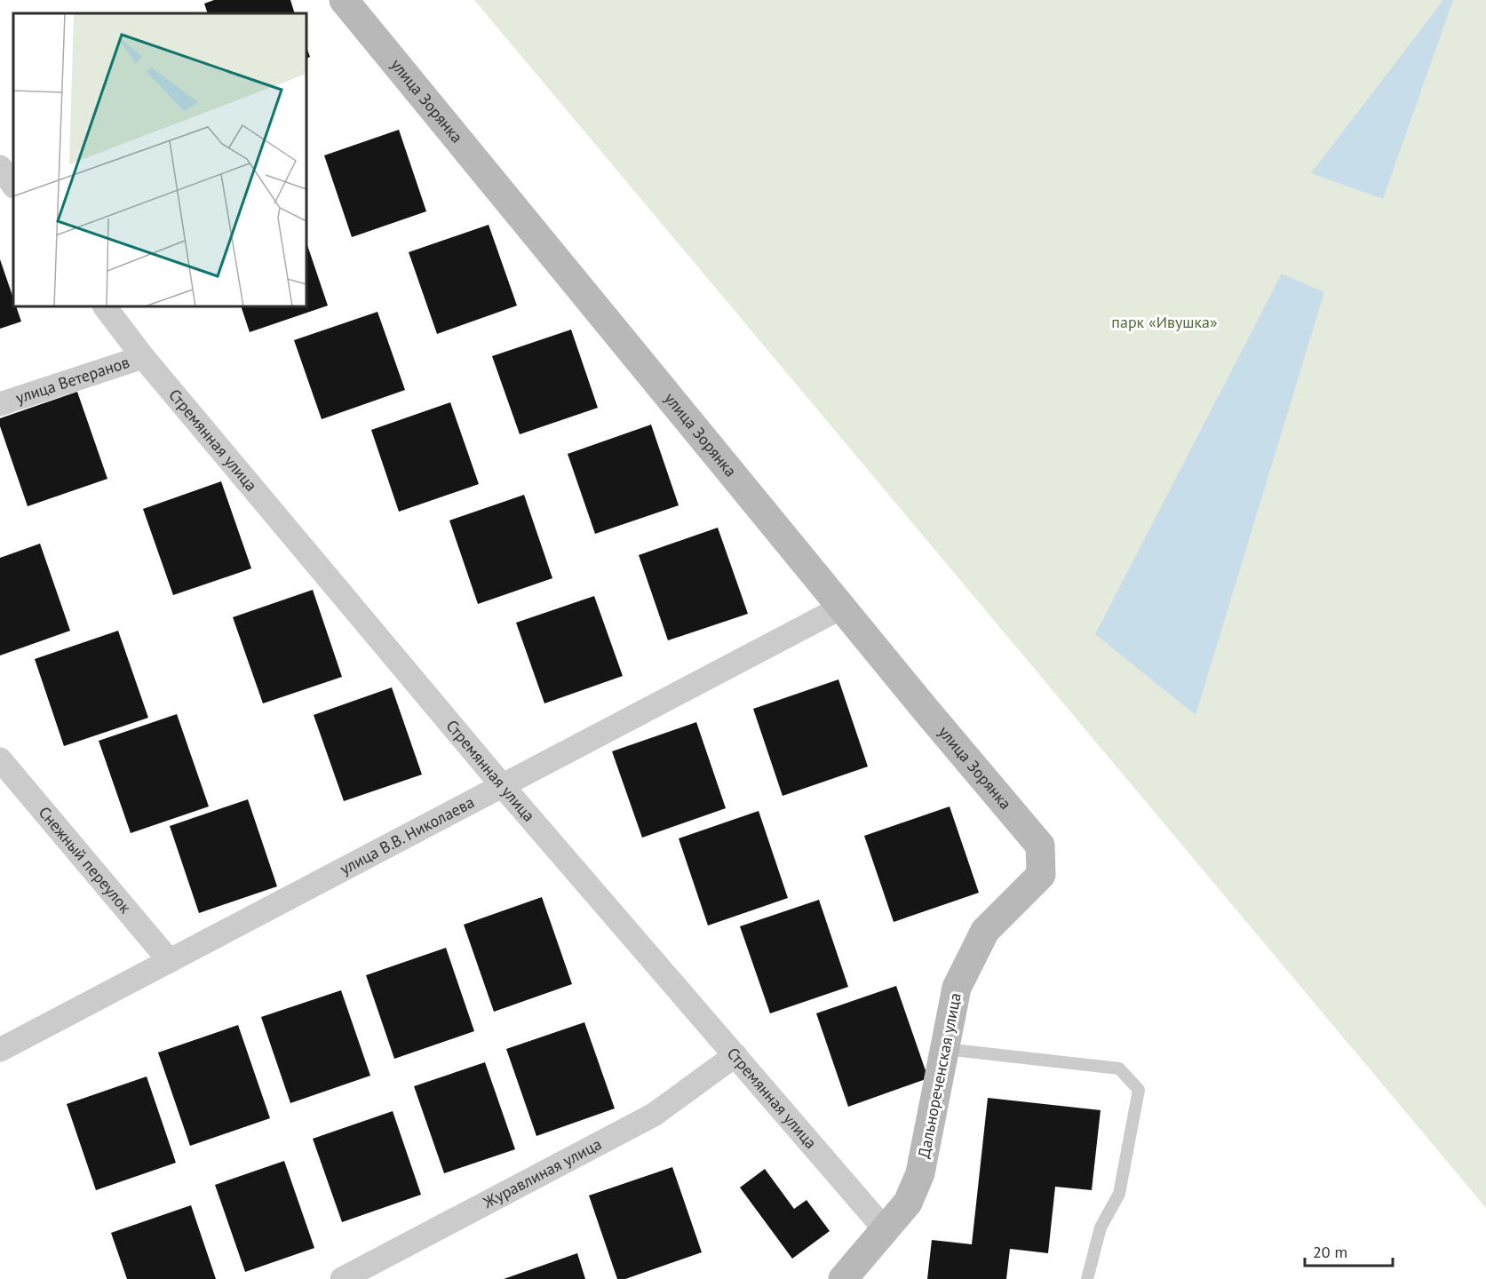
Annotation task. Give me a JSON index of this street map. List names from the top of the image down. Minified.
{"streets":{"street":["улица Зорянка","улица Ветеранов","Стремянная улица","улица В.В. Николаева","Снежный переулок","Дальнореченская улица","Журавлиная улица"]},"crossings":[["улица Зорянка","улица В.В. Николаева"],["улица Зорянка","Дальнореченская улица"],["улица Ветеранов","Стремянная улица"],["Стремянная улица","улица В.В. Николаева"],["Стремянная улица","Дальнореченская улица"],["Стремянная улица","Журавлиная улица"],["улица В.В. Николаева","Снежный переулок"]],"parks":["парк «Ивушка»"],"scale_bar":"20 m"}
